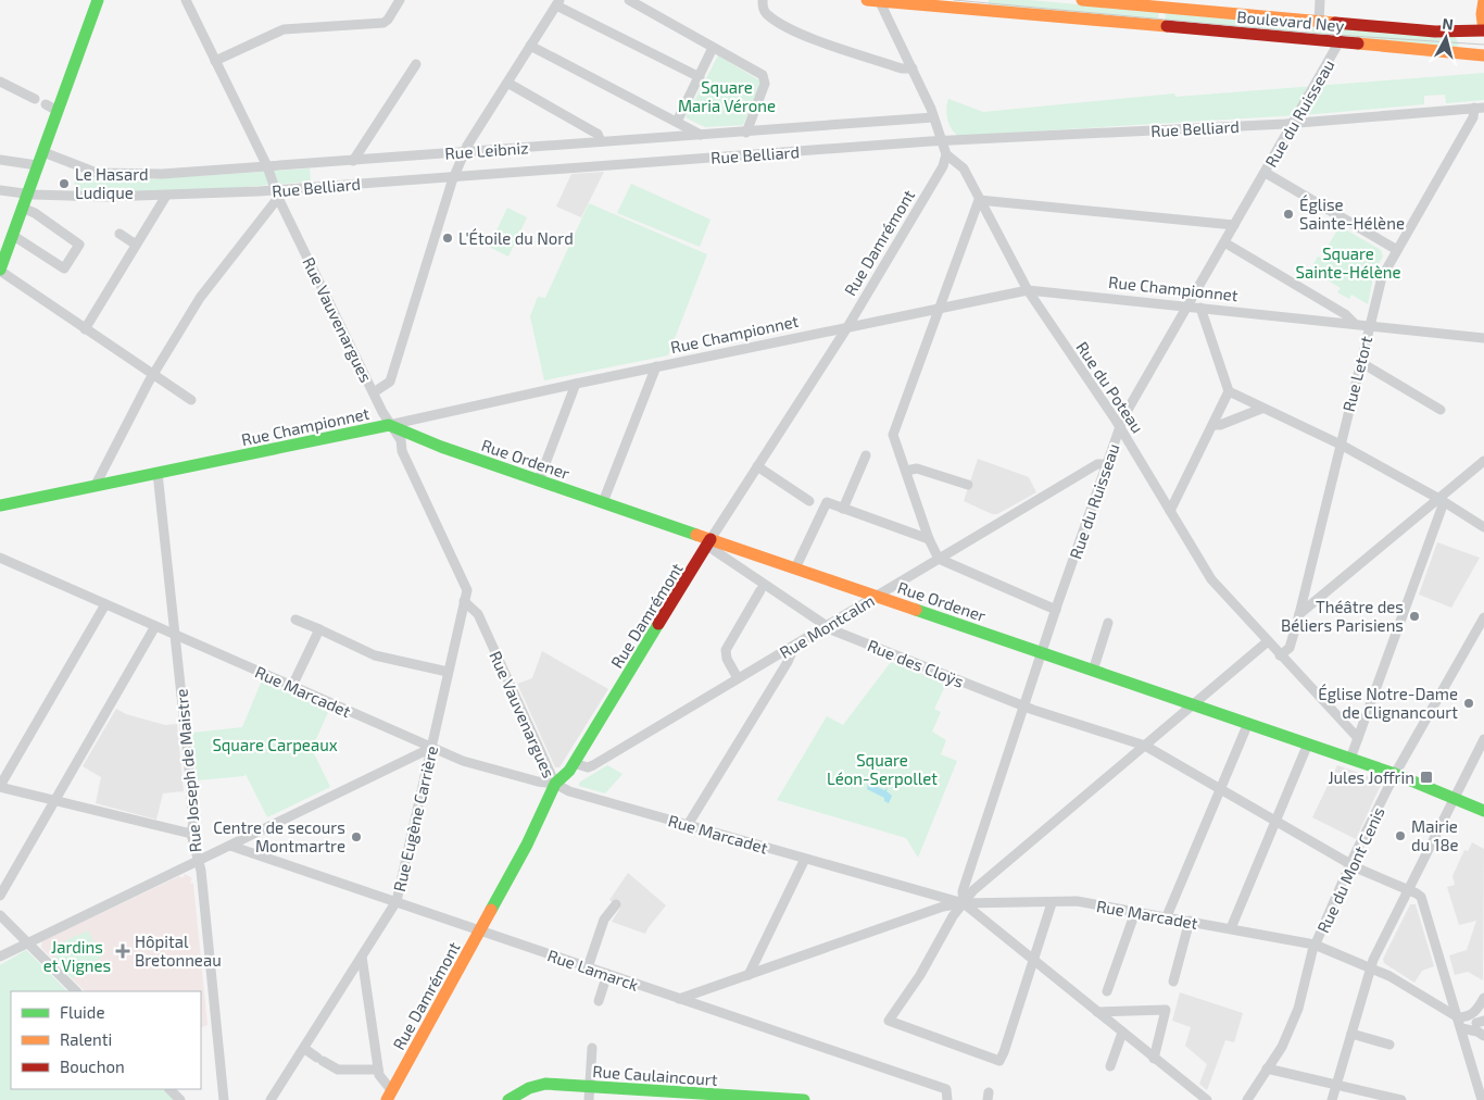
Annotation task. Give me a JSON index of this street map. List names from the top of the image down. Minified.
{"streets":{"main road":["Boulevard Ney","Rue Damrémont","Rue Championnet","Rue Ordener","Rue Caulaincourt"],"street":["Rue du Ruisseau","Rue Belliard","Rue Leibniz","Rue Vauvenargues","Rue Letort","Rue du Poteau","Rue Montcalm","Rue des Cloÿs","Rue Marcadet","Rue Joseph de Maistre","Rue Eugène Carrière","Rue du Mont Cenis","Rue Lamarck"]},"crossings":[["Boulevard Ney","Rue du Ruisseau"],["Rue du Ruisseau","Rue Belliard"],["Rue du Ruisseau","Rue Championnet"],["Rue du Ruisseau","Rue du Poteau"],["Rue du Ruisseau","Rue Ordener"],["Rue du Ruisseau","Rue Montcalm"],["Rue du Ruisseau","Rue des Cloÿs"],["Rue du Ruisseau","Rue Marcadet"],["Rue Belliard","Rue Vauvenargues"],["Rue Belliard","Rue Letort"],["Rue Leibniz","Rue Vauvenargues"],["Rue Damrémont","Rue Championnet"],["Rue Damrémont","Rue Vauvenargues"],["Rue Damrémont","Rue du Poteau"],["Rue Damrémont","Rue Ordener"],["Rue Damrémont","Rue Montcalm"],["Rue Damrémont","Rue des Cloÿs"],["Rue Damrémont","Rue Marcadet"],["Rue Damrémont","Rue Lamarck"],["Rue Championnet","Rue Vauvenargues"],["Rue Championnet","Rue Letort"],["Rue Championnet","Rue du Poteau"],["Rue Championnet","Rue Ordener"],["Rue Championnet","Rue Joseph de Maistre"],["Rue Vauvenargues","Rue Ordener"],["Rue Vauvenargues","Rue Marcadet"],["Rue Vauvenargues","Rue Eugène Carrière"],["Rue Letort","Rue du Poteau"],["Rue Ordener","Rue Montcalm"],["Rue Ordener","Rue des Cloÿs"],["Rue Ordener","Rue du Mont Cenis"],["Rue Montcalm","Rue des Cloÿs"],["Rue des Cloÿs","Rue du Mont Cenis"],["Rue Marcadet","Rue Joseph de Maistre"],["Rue Marcadet","Rue Eugène Carrière"],["Rue Marcadet","Rue du Mont Cenis"],["Rue Eugène Carrière","Rue Lamarck"]],"parks":["Square Maria Vérone","Square Sainte-Hélène","Square Carpeaux","Square Léon-Serpollet","Jardins et Vignes"],"places":{"other":["Le Hasard Ludique","Église Sainte-Hélène","L'Étoile du Nord","Théâtre des Béliers Parisiens","Église Notre-Dame de Clignancourt","Mairie du 18e","Centre de secours Montmartre"],"transit":["Jules Joffrin"],"health":["Hôpital Bretonneau"]},"legend":["Fluide","Ralenti","Bouchon"],"north":"top"}
